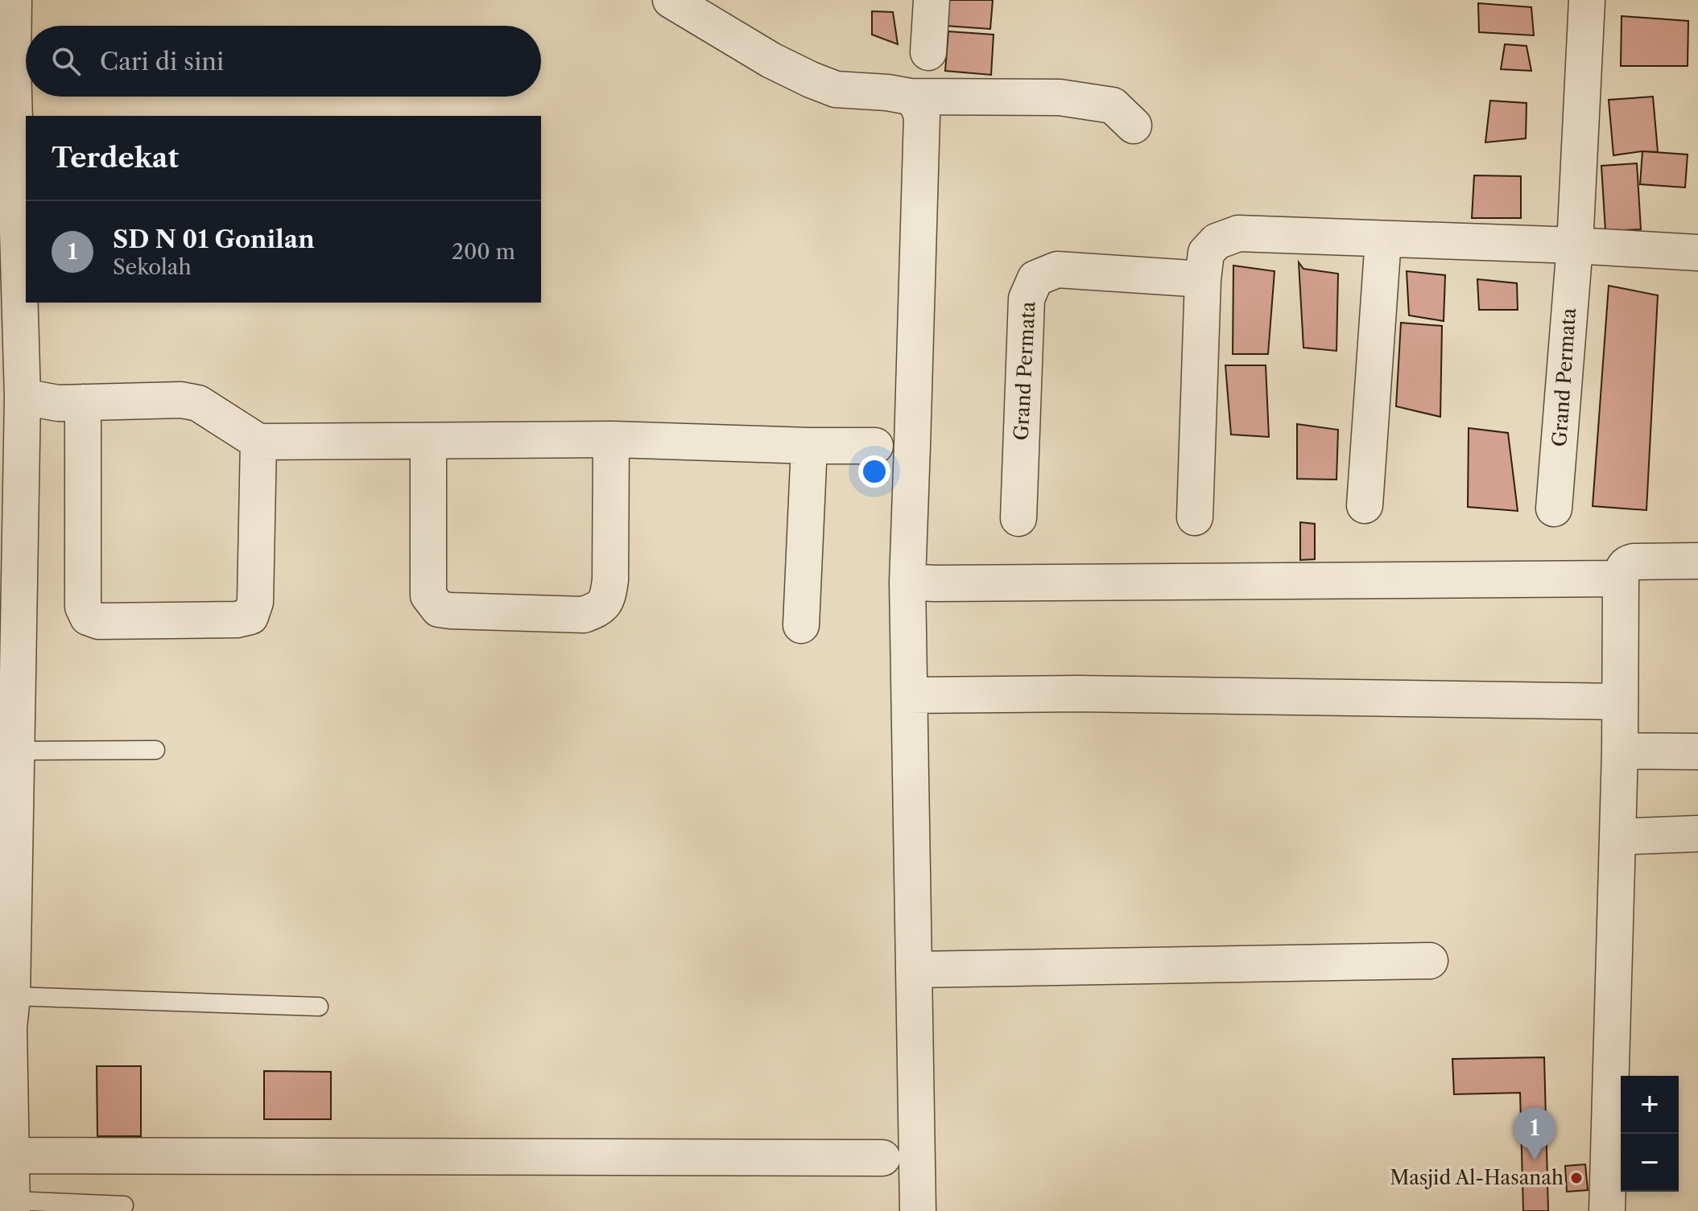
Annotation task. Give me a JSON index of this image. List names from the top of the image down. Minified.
{"streets":{"street":["Grand Permata"]},"places":["Masjid Al-Hasanah"],"page":{"search":"Cari di sini","heading":"Terdekat","list":[{"mark":"1","name":"SD N 01 Gonilan","note":"Sekolah","value":"200 m"}],"map_buttons":["+","−"],"pins":"1"}}
